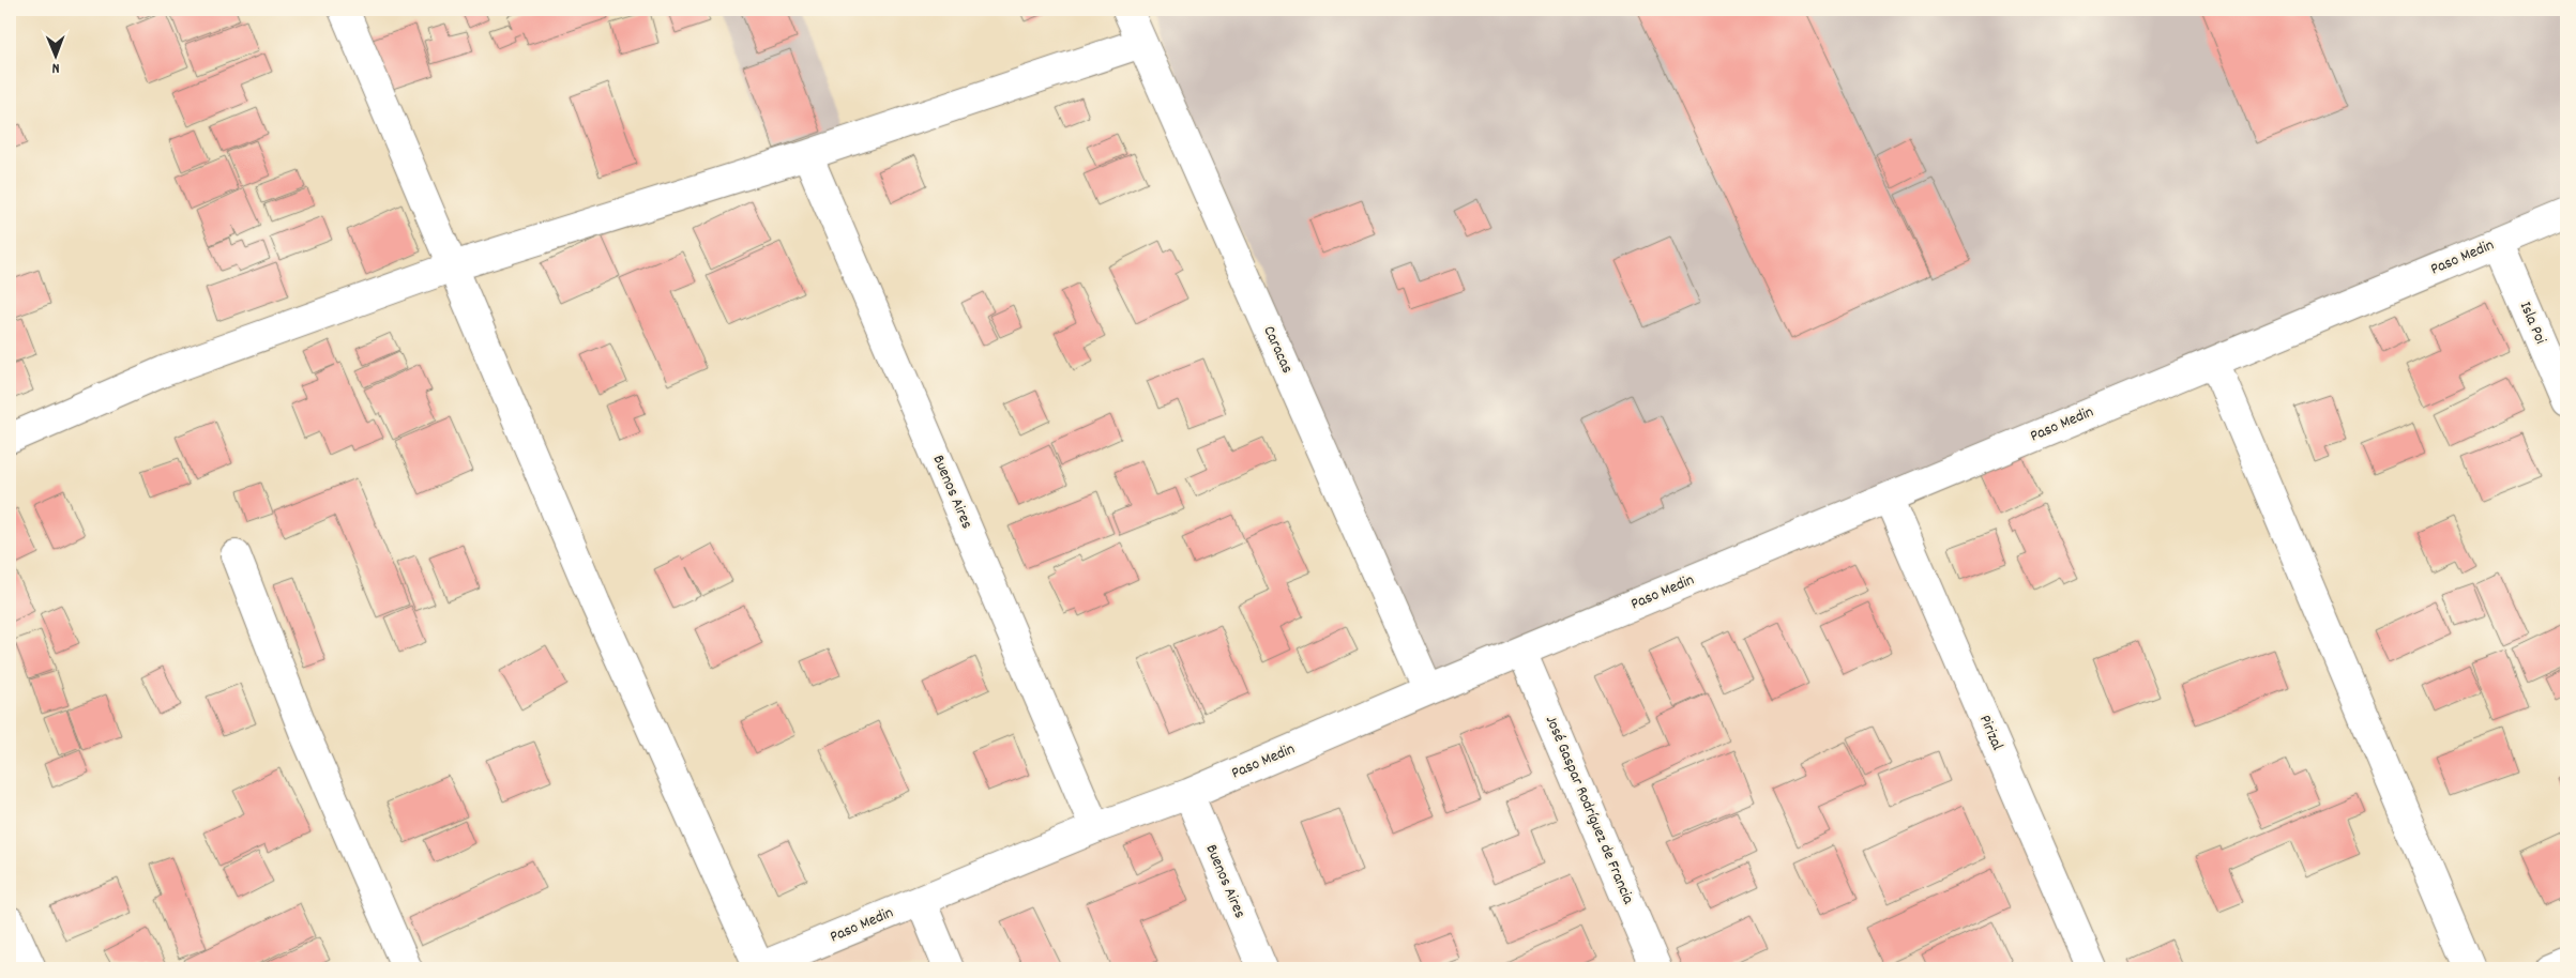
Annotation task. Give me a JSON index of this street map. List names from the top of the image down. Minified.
{"streets":{"street":["Paso Medin","Isla Poi","Caracas","Buenos Aires","Pirizal","José Gaspar Rodríguez de Francia"]},"crossings":[["Paso Medin","Isla Poi"],["Paso Medin","Caracas"],["Paso Medin","Buenos Aires"],["Paso Medin","Pirizal"],["Paso Medin","José Gaspar Rodríguez de Francia"]],"north":"bottom"}
